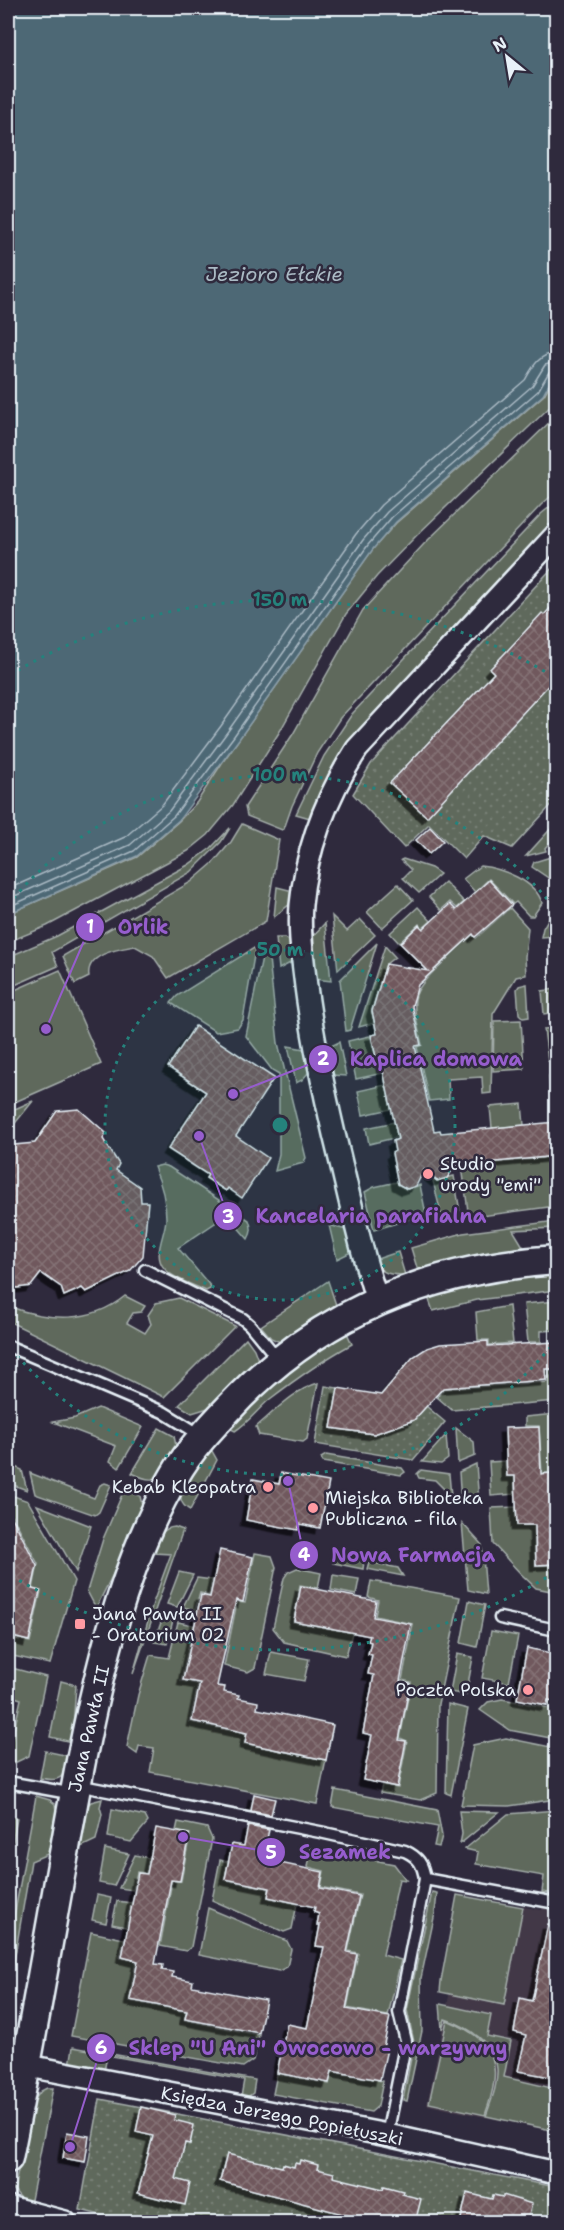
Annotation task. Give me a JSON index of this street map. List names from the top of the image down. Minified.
{"streets":{"street":["Jana Pawła II","Księdza Jerzego Popiełuszki"]},"crossings":[["Jana Pawła II","Księdza Jerzego Popiełuszki"]],"water":["Jezioro Ełckie"],"places":{"other":["Orlik","Kaplica domowa","Kancelaria parafialna","Studio urody \"emi\"","Nowa Farmacja","Kebab Kleopatra","Miejska Biblioteka Publiczna - fila","Poczta Polska","Sezamek","Sklep \"U Ani\" Owocowo - warzywny"],"transit":["Jana Pawła II - Oratorium 02"]},"north":"top left","rings":["150 m","100 m","50 m"]}
